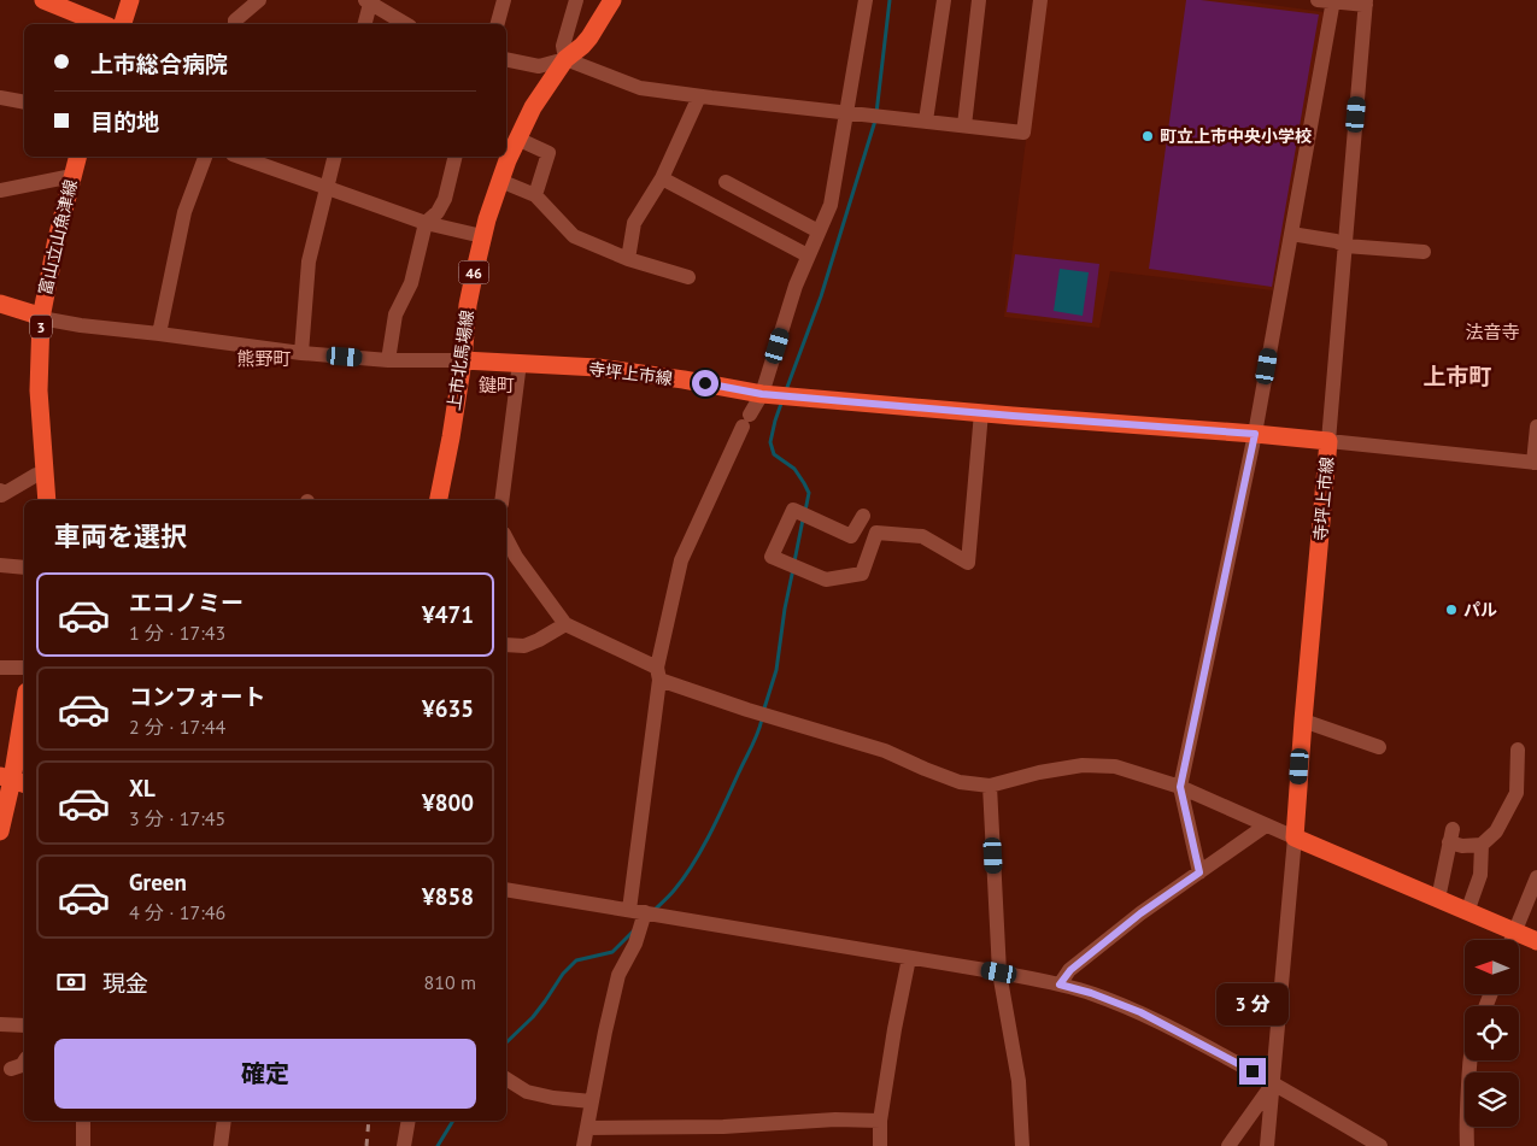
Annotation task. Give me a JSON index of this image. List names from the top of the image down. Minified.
{"streets":{"main road":["富山立山魚津線","46","3","上市北馬場線","寺坪上市線"]},"crossings":[["上市北馬場線","寺坪上市線"]],"districts":["法音寺","熊野町","上市町","鍵町"],"places":["町立上市中央小学校","パル"],"north":"left","page":{"banner":["上市総合病院","目的地"],"heading":"車両を選択","list":[{"name":"エコノミー","note":"1 分 · 17:43","value":"¥471"},{"name":"コンフォート","note":"2 分 · 17:44","value":"¥635"},{"name":"XL","note":"3 分 · 17:45","value":"¥800"},{"name":"Green","note":"4 分 · 17:46","value":"¥858"}],"pay":["現金","810 m"],"bubble":"3 分","buttons":"確定"}}
